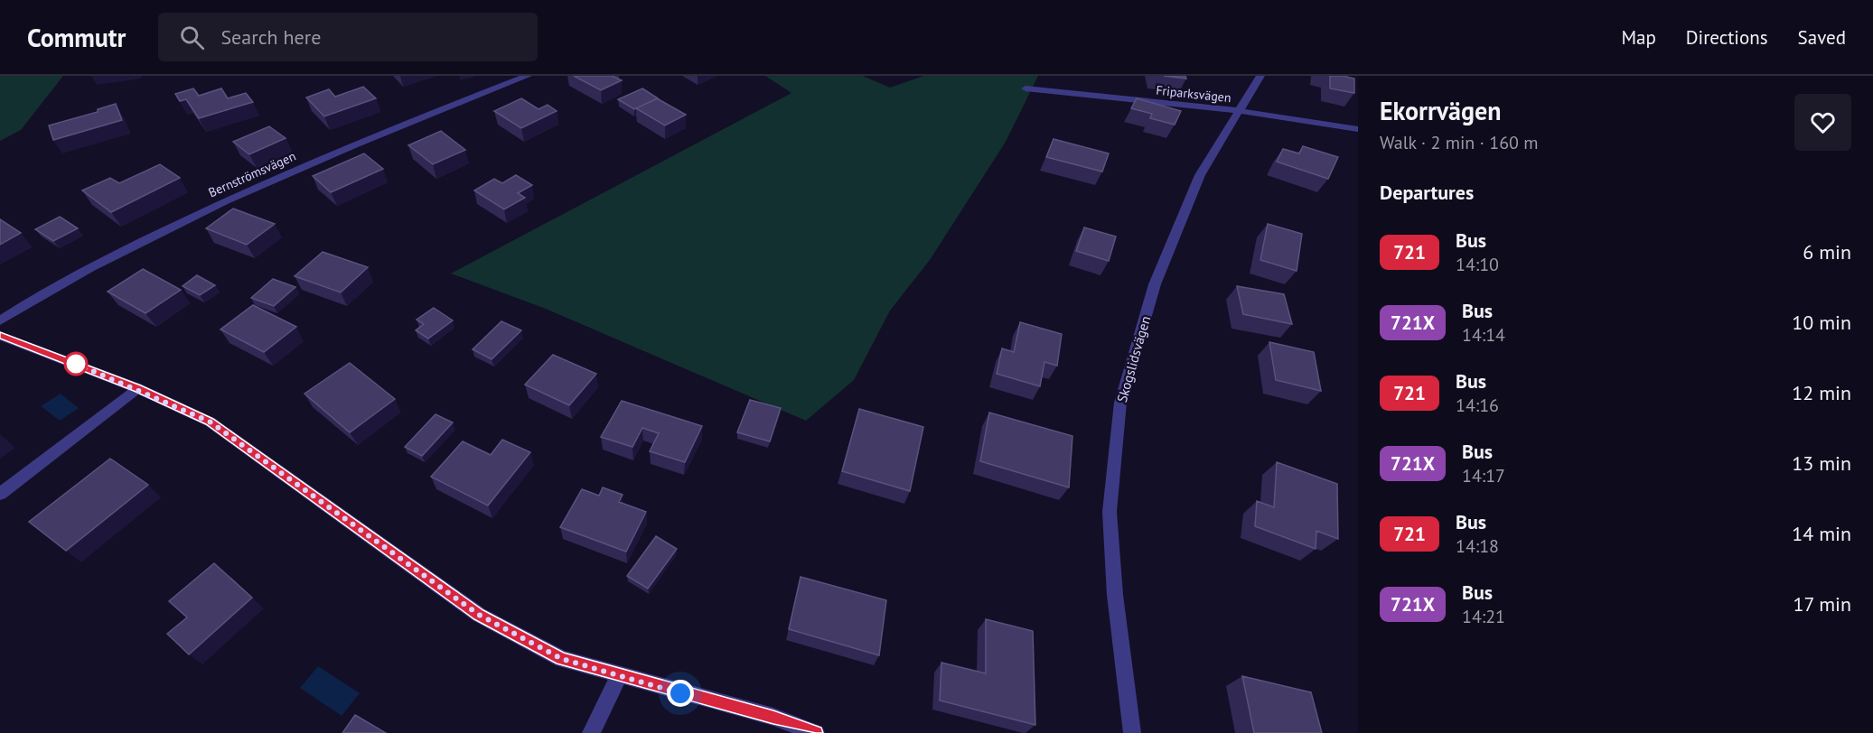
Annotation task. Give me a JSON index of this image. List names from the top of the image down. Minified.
{"streets":{"street":["Friparksvägen","Bernströmsvägen","Skogslidsvägen"]},"crossings":[["Friparksvägen","Skogslidsvägen"]],"lines":["bus line 721"],"page":{"header":"Commutr","search":"Search here","nav":["Map","Directions","Saved"],"heading":[["Ekorrvägen","Walk · 2 min · 160 m"],"Departures"],"list":[{"mark":"721","name":"Bus","note":"14:10","value":"6 min"},{"mark":"721X","name":"Bus","note":"14:14","value":"10 min"},{"mark":"721","name":"Bus","note":"14:16","value":"12 min"},{"mark":"721X","name":"Bus","note":"14:17","value":"13 min"},{"mark":"721","name":"Bus","note":"14:18","value":"14 min"},{"mark":"721X","name":"Bus","note":"14:21","value":"17 min"}]}}
